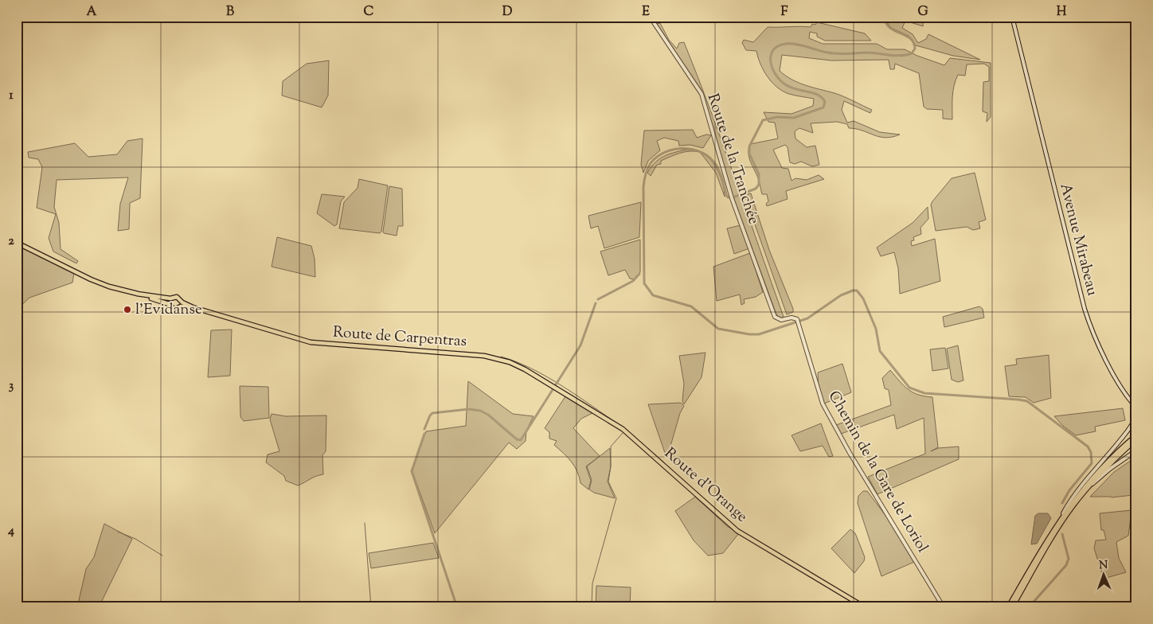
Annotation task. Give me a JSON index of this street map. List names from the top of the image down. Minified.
{"streets":{"main road":["Route de Carpentras","Route d'Orange"],"street":["Route de la Tranchée","Avenue Mirabeau","Chemin de la Gare de Loriol"]},"crossings":[["Route de la Tranchée","Chemin de la Gare de Loriol"],["Route de Carpentras","Route d'Orange"]],"places":["l'Evidanse"],"north":"top","grid":{"columns":["A","B","C","D","E","F","G","H"],"rows":["1","2","3","4"]}}
